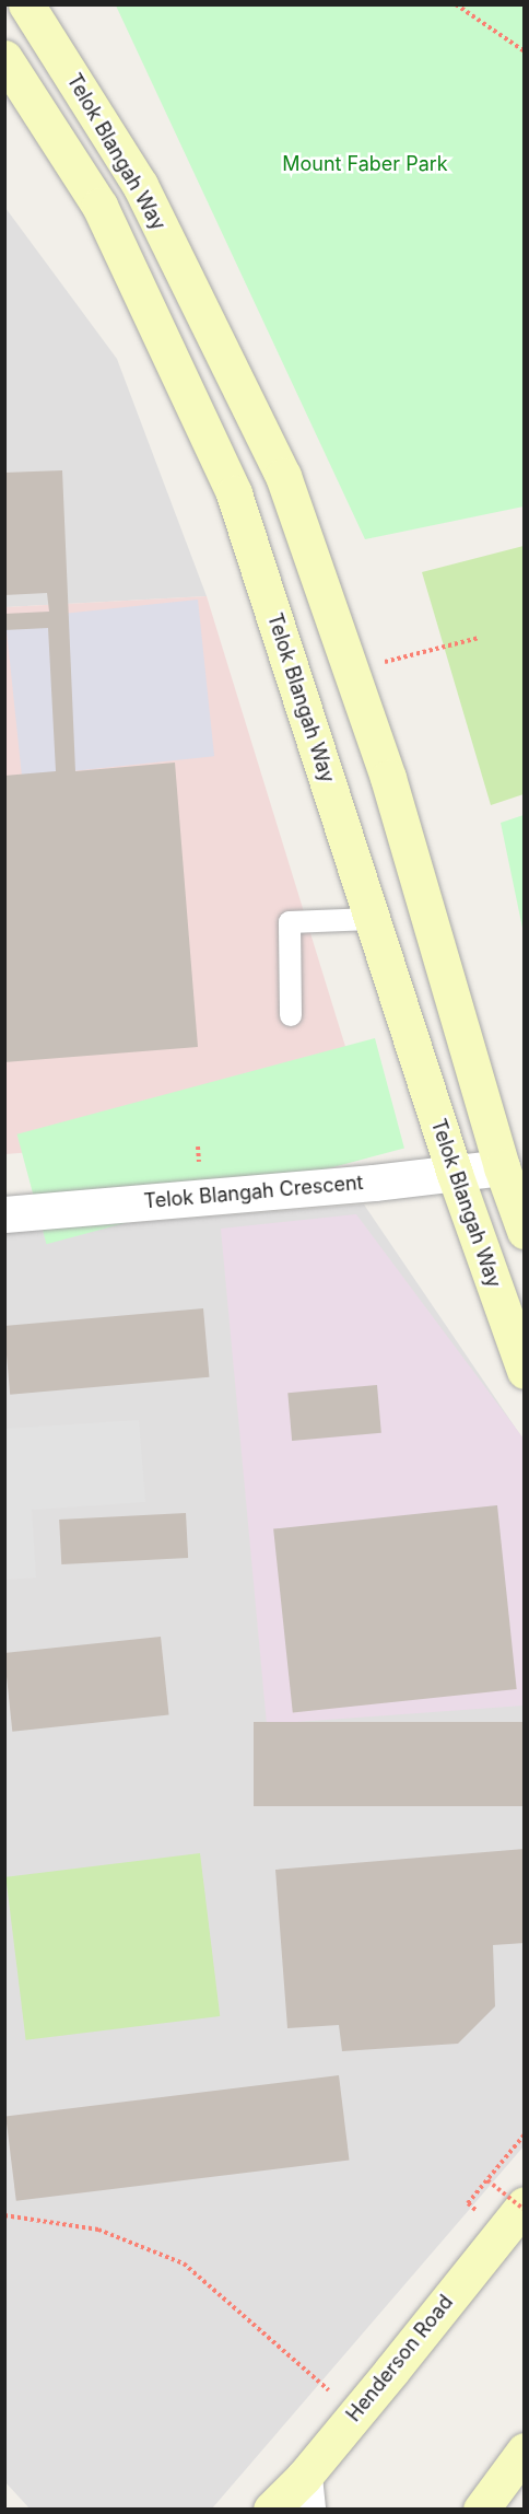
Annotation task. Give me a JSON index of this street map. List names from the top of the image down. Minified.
{"streets":{"main road":["Telok Blangah Way","Henderson Road"],"street":["Telok Blangah Crescent"]},"crossings":[["Telok Blangah Way","Telok Blangah Crescent"]],"parks":["Mount Faber Park"]}
